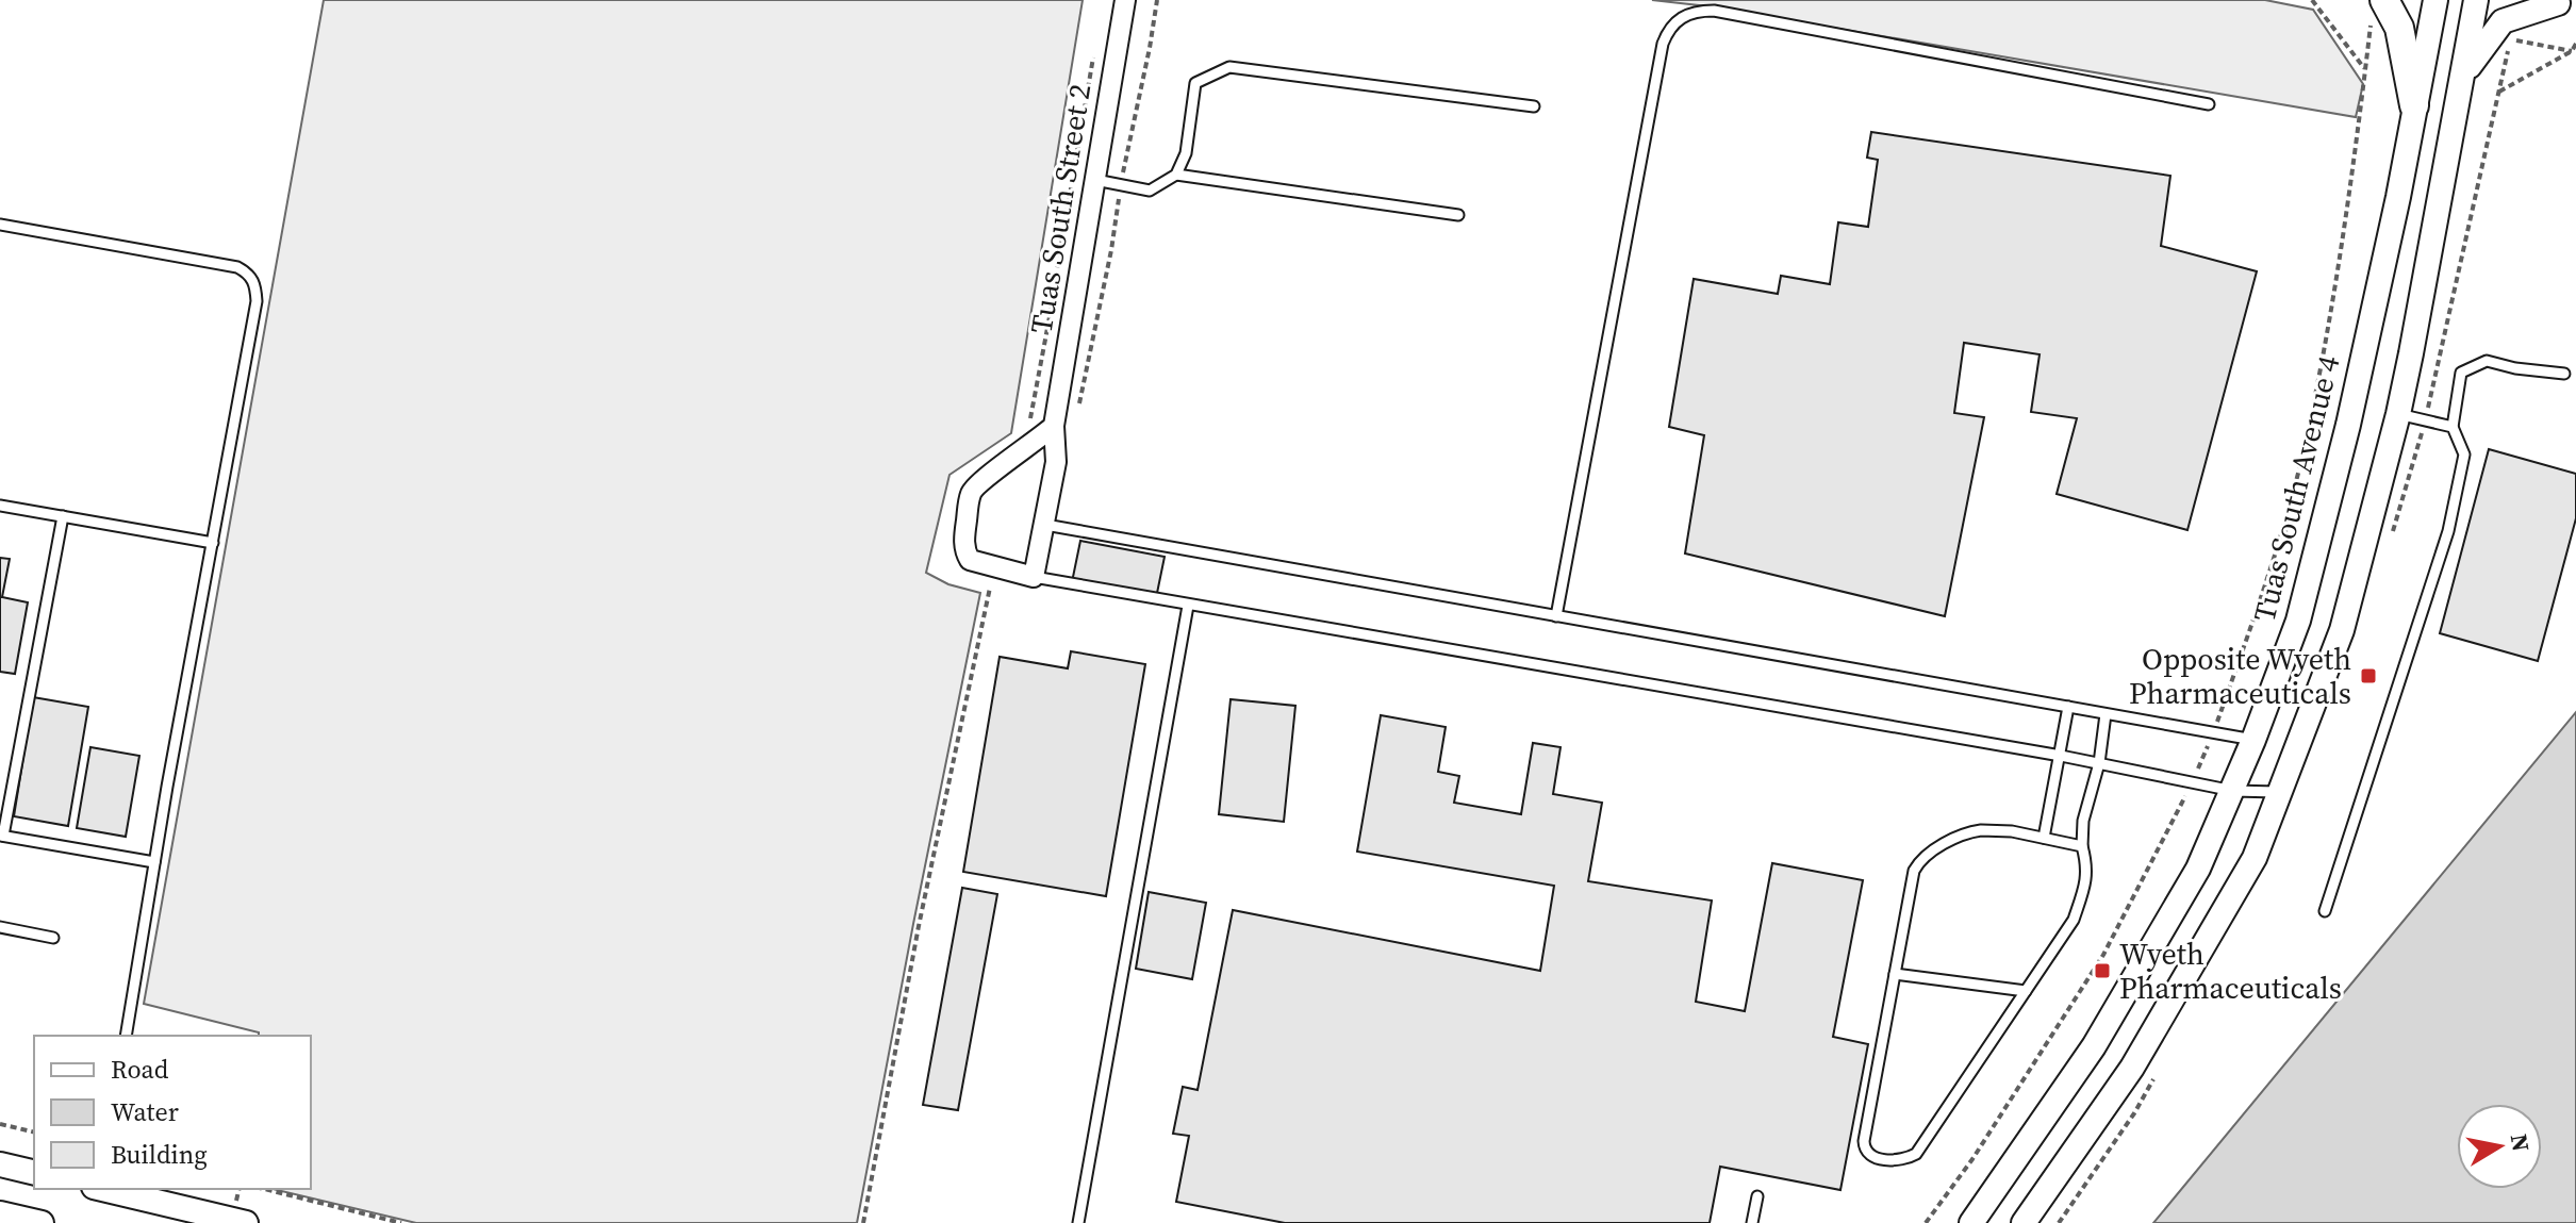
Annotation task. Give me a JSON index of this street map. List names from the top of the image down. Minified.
{"streets":{"street":["Tuas South Street 2","Tuas South Avenue 4"]},"places":{"transit":["Opposite Wyeth Pharmaceuticals","Wyeth Pharmaceuticals"]},"legend":["Road","Water","Building"],"north":"right"}
